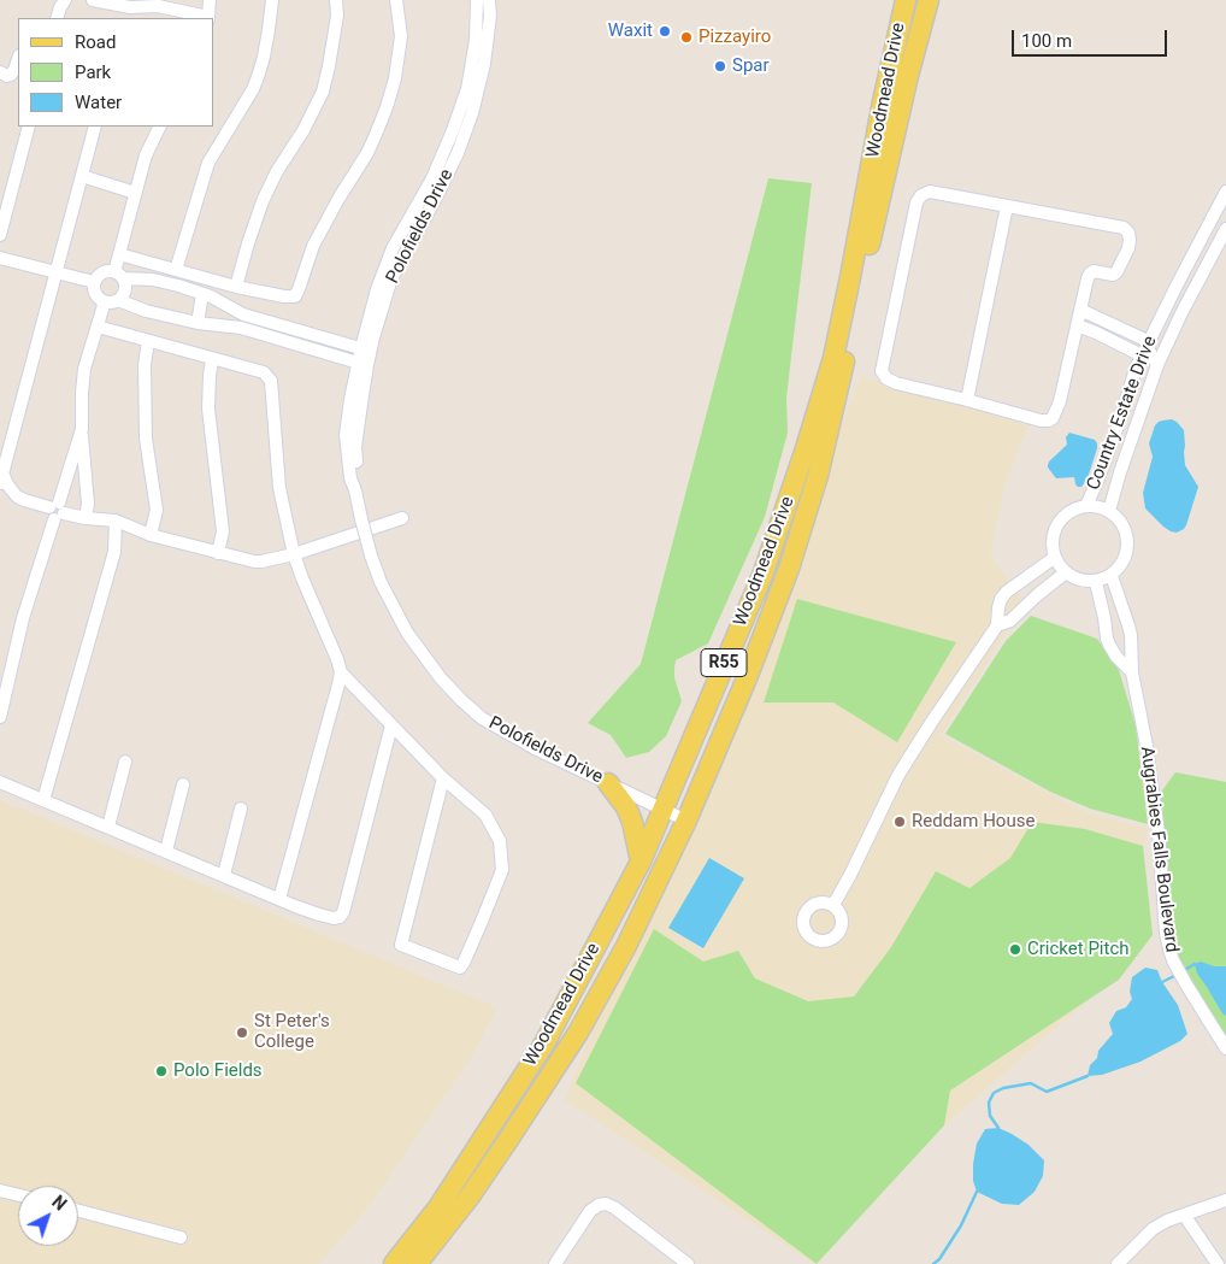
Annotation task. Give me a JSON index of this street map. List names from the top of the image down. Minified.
{"streets":{"main road":["Woodmead Drive","R55"],"street":["Polofields Drive","Country Estate Drive","Augrabies Falls Boulevard"]},"crossings":[["Woodmead Drive","Polofields Drive"],["Country Estate Drive","Augrabies Falls Boulevard"]],"places":["Waxit","Pizzayiro","Spar","Reddam House","Cricket Pitch","St Peter's College","Polo Fields"],"legend":["Road","Park","Water"],"scale_bar":"100 m","north":"top right"}
